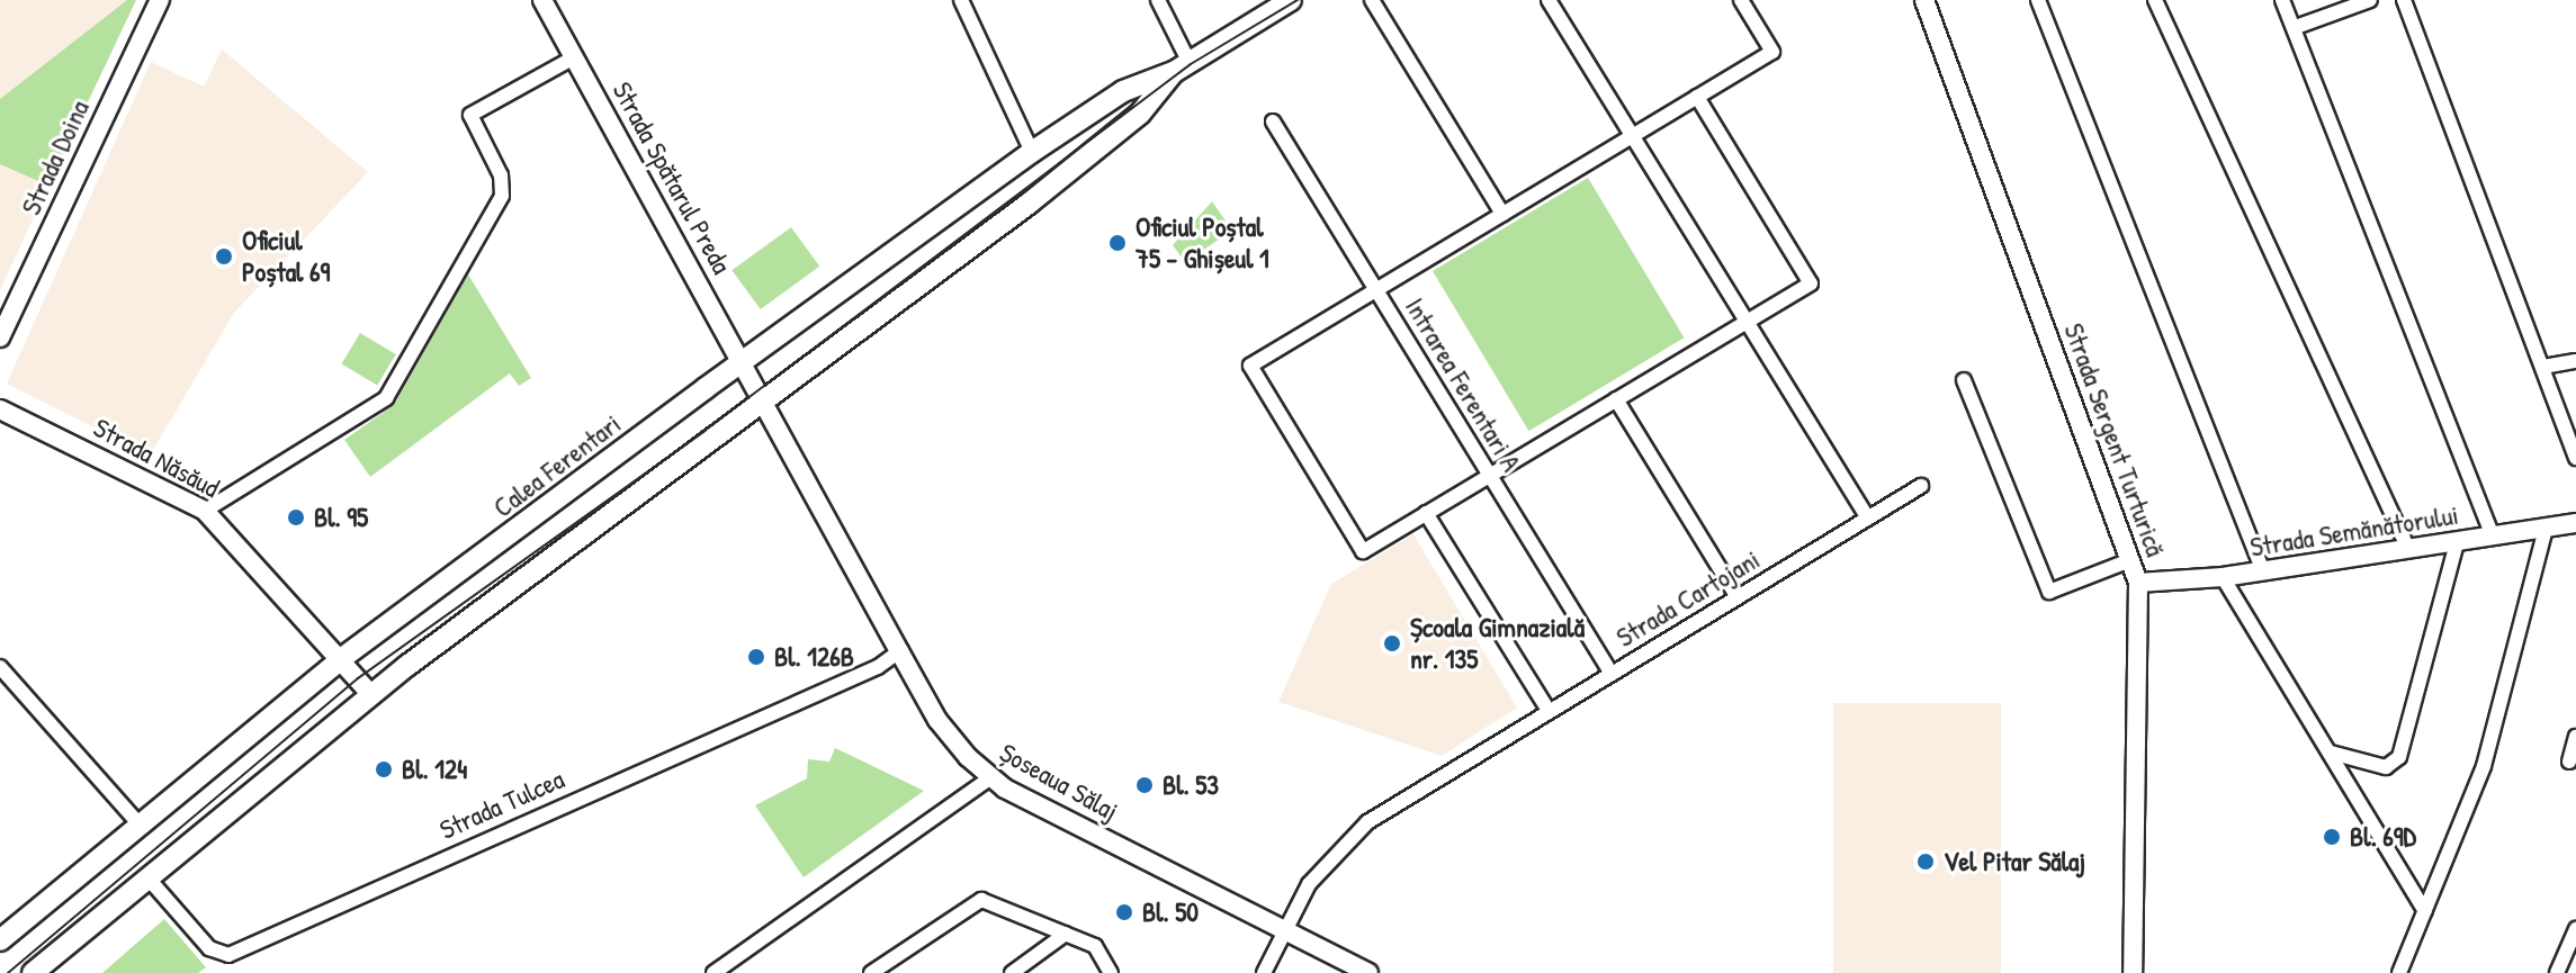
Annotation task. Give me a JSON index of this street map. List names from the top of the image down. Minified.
{"streets":{"main road":["Calea Ferentari"],"street":["Strada Doina","Strada Spătarul Preda","Intrarea Ferentari A","Strada Sergent Turturică","Strada Năsăud","Strada Semănătorului","Strada Cartojani","Șoseaua Sălaj","Strada Tulcea"]},"crossings":[["Strada Spătarul Preda","Calea Ferentari"],["Strada Spătarul Preda","Șoseaua Sălaj"],["Intrarea Ferentari A","Strada Cartojani"],["Strada Sergent Turturică","Strada Semănătorului"],["Strada Năsăud","Calea Ferentari"],["Calea Ferentari","Șoseaua Sălaj"],["Calea Ferentari","Strada Tulcea"],["Strada Cartojani","Șoseaua Sălaj"],["Șoseaua Sălaj","Strada Tulcea"]],"places":["Oficiul Poștal 75 - Ghișeul 1","Oficiul Poștal 69","Bl. 95","Școala Gimnazială nr. 135","Bl. 126B","Bl. 124","Bl. 53","Bl. 69D","Vel Pitar Sălaj","Bl. 50"]}
